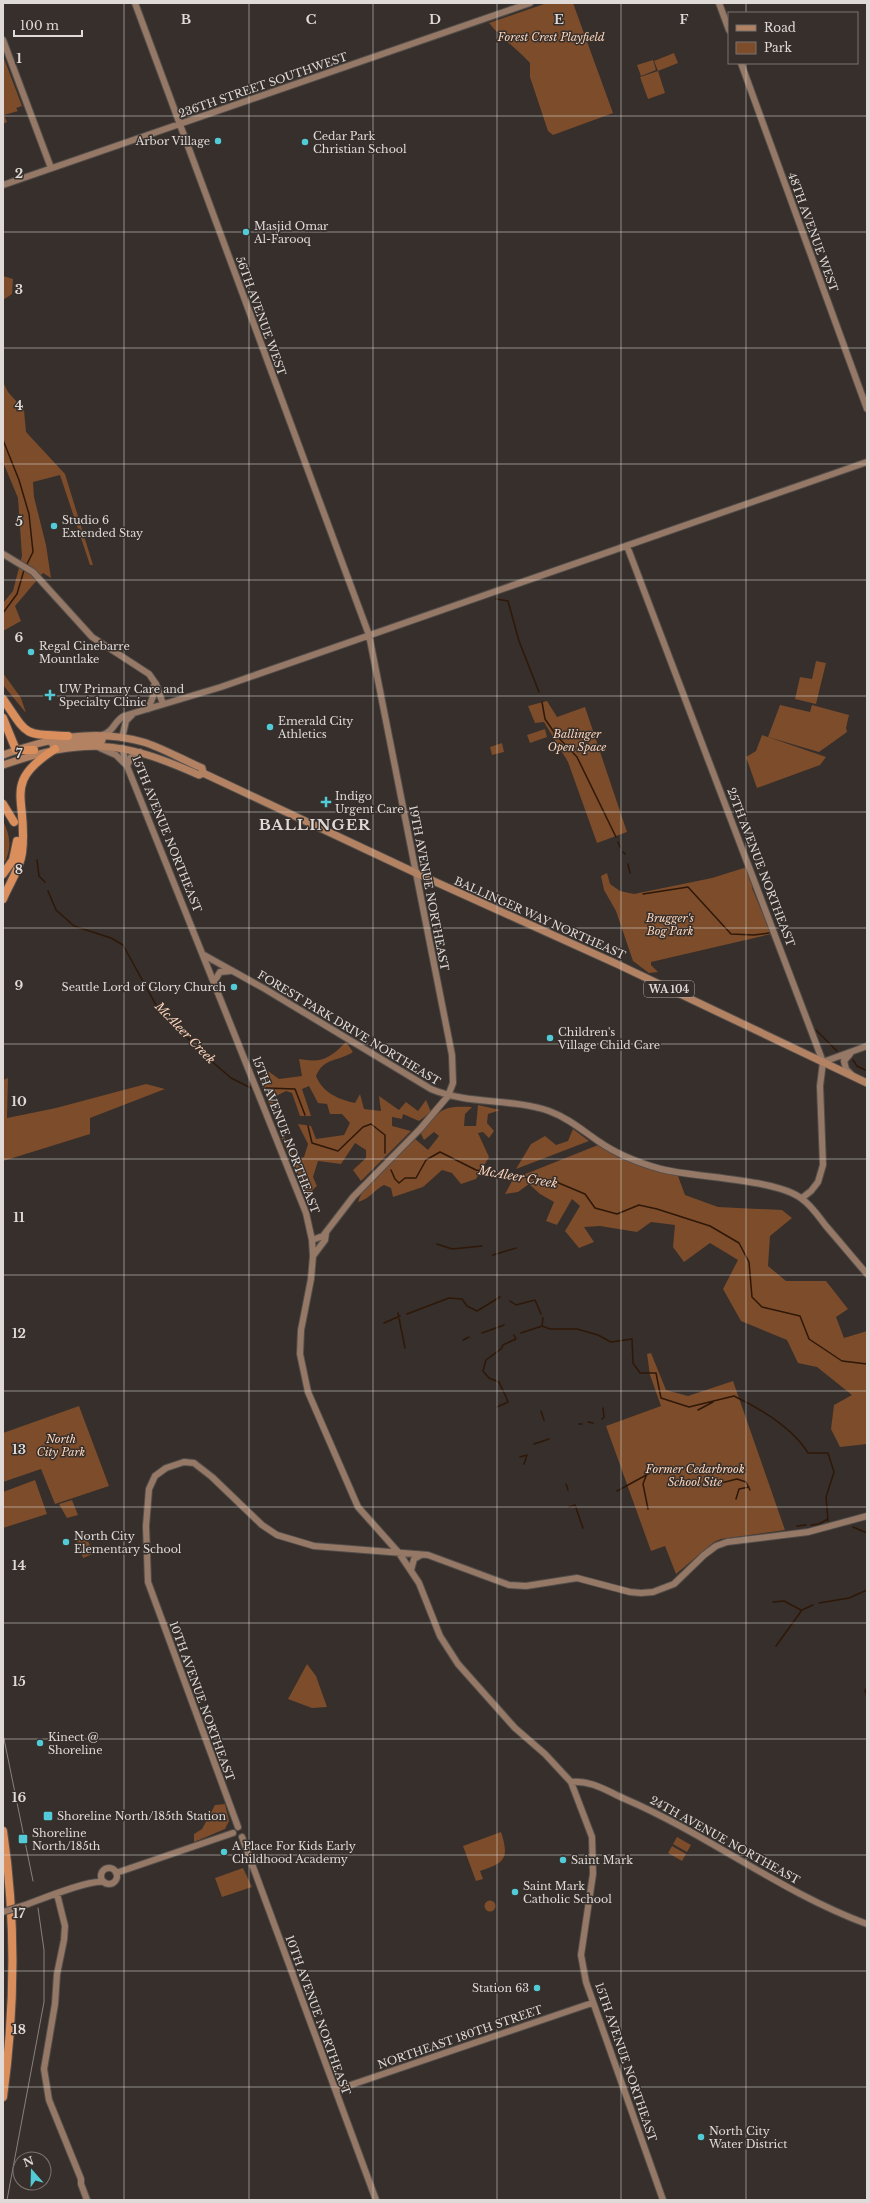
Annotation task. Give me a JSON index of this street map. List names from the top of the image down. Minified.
{"streets":{"main road":["236TH STREET SOUTHWEST","48TH AVENUE WEST","56TH AVENUE WEST","15TH AVENUE NORTHEAST","25TH AVENUE NORTHEAST","19TH AVENUE NORTHEAST","BALLINGER WAY NORTHEAST","WA 104","FOREST PARK DRIVE NORTHEAST","10TH AVENUE NORTHEAST","24TH AVENUE NORTHEAST","NORTHEAST 180TH STREET"]},"crossings":[["236TH STREET SOUTHWEST","56TH AVENUE WEST"],["56TH AVENUE WEST","19TH AVENUE NORTHEAST"],["15TH AVENUE NORTHEAST","BALLINGER WAY NORTHEAST"],["15TH AVENUE NORTHEAST","WA 104"],["15TH AVENUE NORTHEAST","FOREST PARK DRIVE NORTHEAST"],["15TH AVENUE NORTHEAST","10TH AVENUE NORTHEAST"],["15TH AVENUE NORTHEAST","24TH AVENUE NORTHEAST"],["15TH AVENUE NORTHEAST","NORTHEAST 180TH STREET"],["25TH AVENUE NORTHEAST","BALLINGER WAY NORTHEAST"],["25TH AVENUE NORTHEAST","FOREST PARK DRIVE NORTHEAST"],["19TH AVENUE NORTHEAST","BALLINGER WAY NORTHEAST"],["19TH AVENUE NORTHEAST","FOREST PARK DRIVE NORTHEAST"],["BALLINGER WAY NORTHEAST","WA 104"],["10TH AVENUE NORTHEAST","NORTHEAST 180TH STREET"]],"districts":["BALLINGER"],"water":["McAleer Creek"],"parks":["Forest Crest Playfield","Ballinger Open Space","Brugger's Bog Park","North City Park","Former Cedarbrook School Site"],"places":{"other":["Arbor Village","Cedar Park Christian School","Masjid Omar Al-Farooq","Studio 6 Extended Stay","Regal Cinebarre Mountlake","Emerald City Athletics","Seattle Lord of Glory Church","Children's Village Child Care","North City Elementary School","Kinect @ Shoreline","A Place For Kids Early Childhood Academy","Saint Mark","Saint Mark Catholic School","Station 63","North City Water District"],"health":["UW Primary Care and Specialty Clinic","Indigo Urgent Care"],"transit":["Shoreline North/185th Station","Shoreline North/185th"]},"legend":["Road","Park"],"scale_bar":"100 m","north":"top","grid":{"columns":["B","C","D","E","F"],"rows":["1","2","3","4","5","6","7","8","9","10","11","12","13","14","15","16","17","18"]}}
